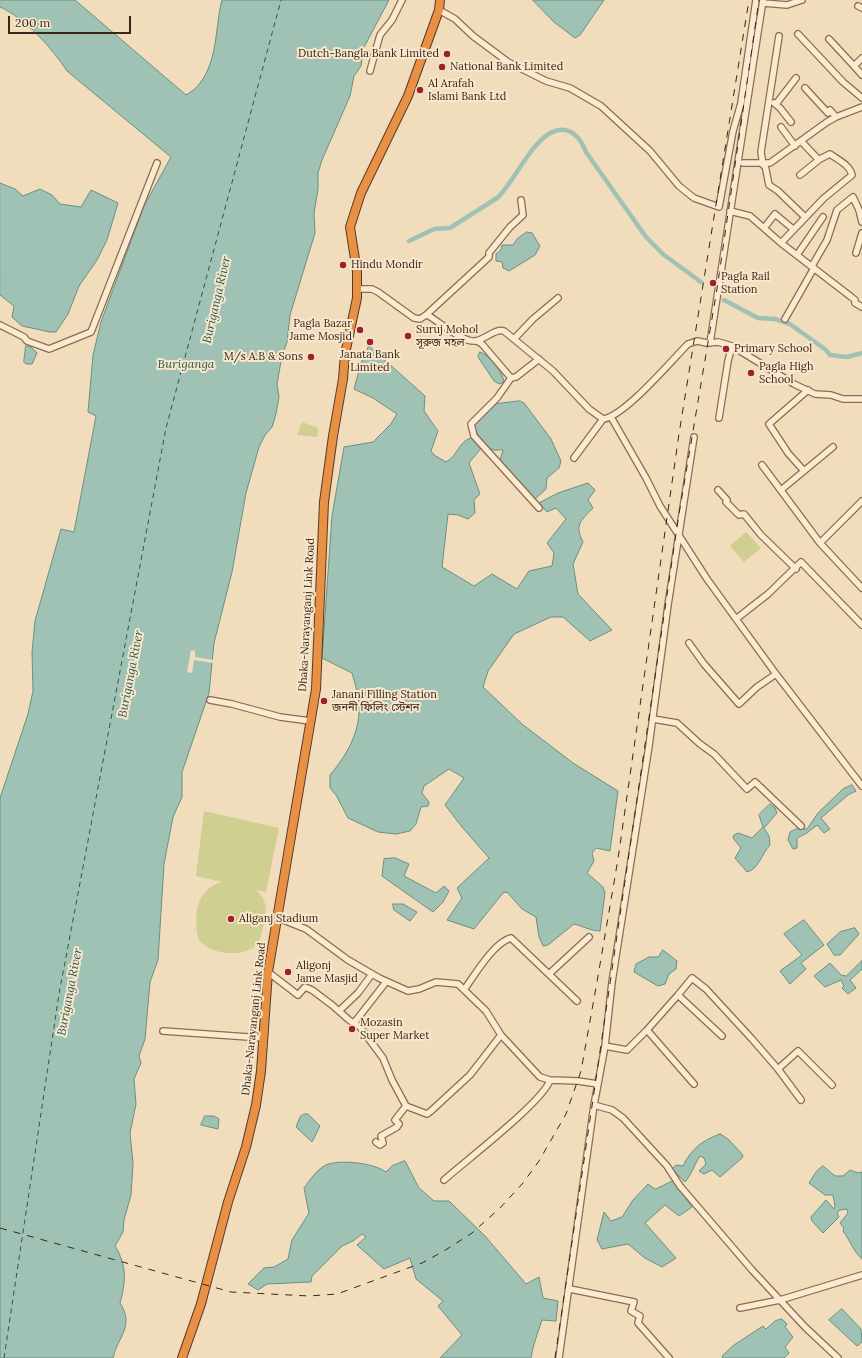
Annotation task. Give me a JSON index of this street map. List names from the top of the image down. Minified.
{"streets":{"highway":["Dhaka-Narayanganj Link Road"]},"water":["Buriganga River","Buriganga"],"places":["Dutch-Bangla Bank Limited","National Bank Limited","Al Arafah Islami Bank Ltd","Hindu Mondir","Pagla Rail Station","Pagla Bazar Jame Mosjid","Suruj Mohol সূরুজ মহল","Janata Bank Limited","Primary School","M/s A.B & Sons","Pagla High School","Janani Filling Station জননী ফিলিং স্টেশন","Aliganj Stadium","Aligonj Jame Masjid","Mozasin Super Market"],"scale_bar":"200 m"}
